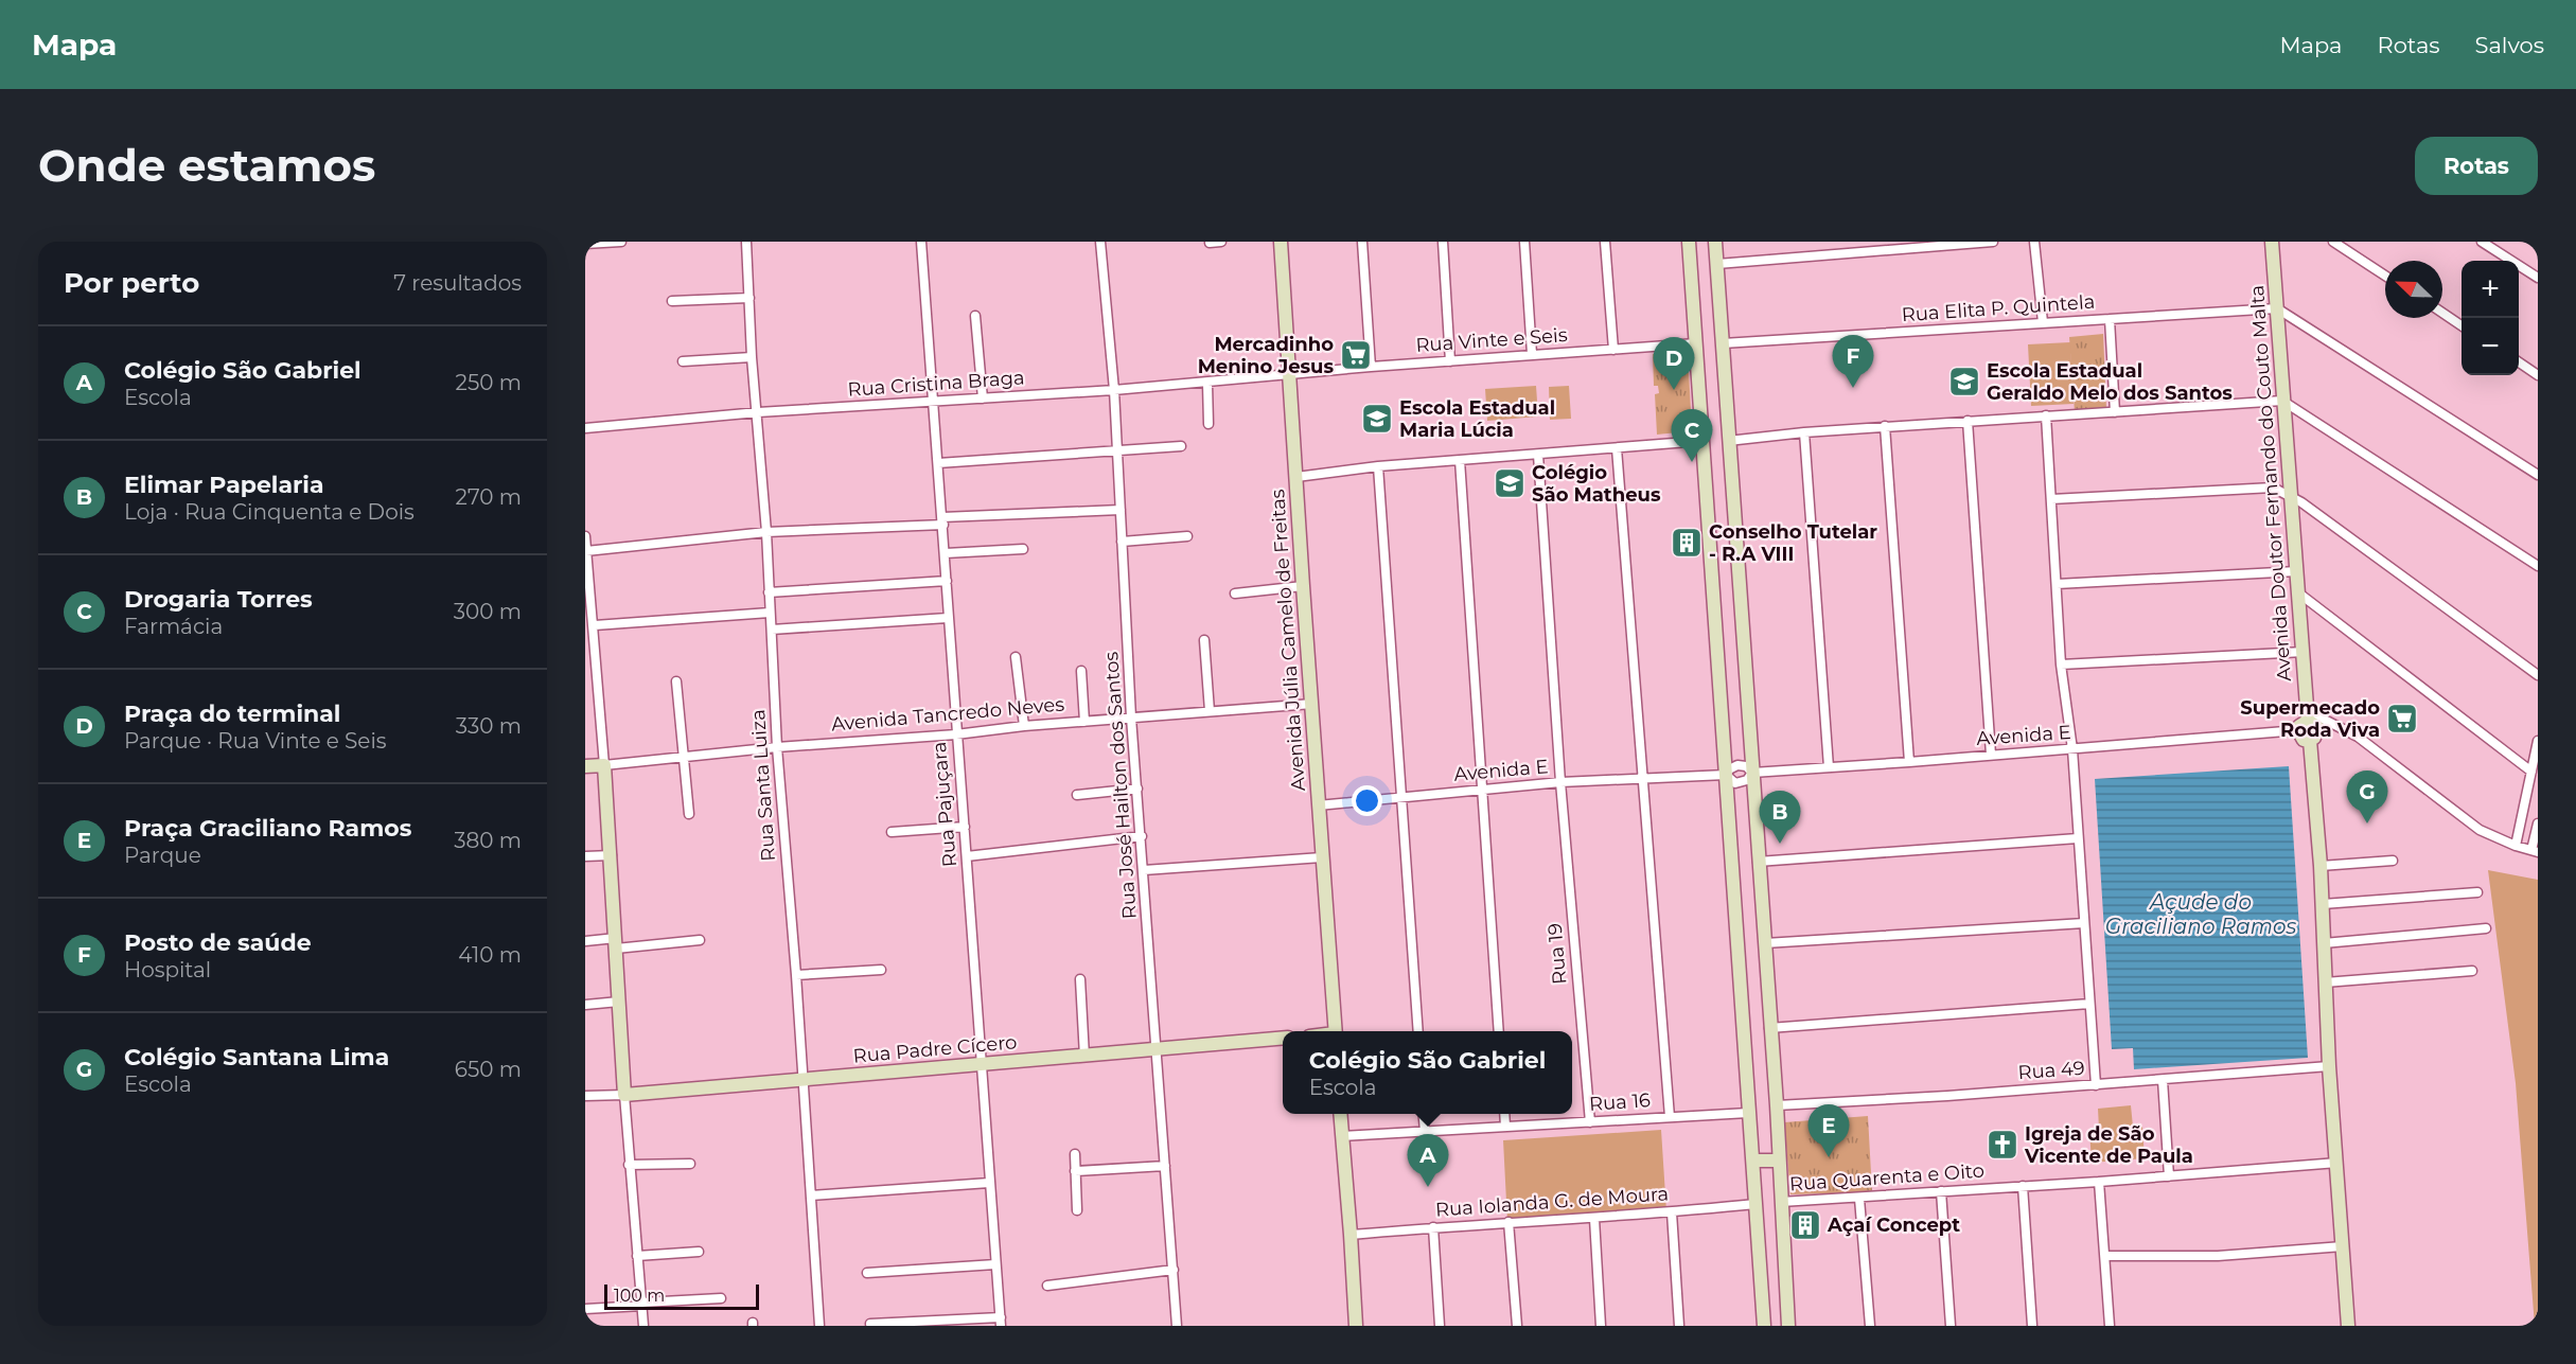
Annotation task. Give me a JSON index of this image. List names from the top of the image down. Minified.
{"streets":{"street":["Rua Elita P. Quintela","Rua Vinte e Seis","Rua Cristina Braga","Avenida Doutor Fernando do Couto Malta","Avenida Júlia Camelo de Freitas","Avenida Tancredo Neves","Avenida E","Rua Santa Luiza","Rua José Hailton dos Santos","Rua Pajuçara","Rua 19","Rua Padre Cícero","Rua 49","Rua 16","Rua Quarenta e Oito","Rua Iolanda G. de Moura"]},"crossings":[["Rua Elita P. Quintela","Avenida Doutor Fernando do Couto Malta"],["Rua Vinte e Seis","Rua Cristina Braga"],["Rua Vinte e Seis","Avenida Júlia Camelo de Freitas"],["Rua Cristina Braga","Avenida Júlia Camelo de Freitas"],["Rua Cristina Braga","Rua Santa Luiza"],["Rua Cristina Braga","Rua José Hailton dos Santos"],["Rua Cristina Braga","Rua Pajuçara"],["Avenida Doutor Fernando do Couto Malta","Avenida E"],["Avenida Doutor Fernando do Couto Malta","Rua 49"],["Avenida Doutor Fernando do Couto Malta","Rua Quarenta e Oito"],["Avenida Júlia Camelo de Freitas","Avenida Tancredo Neves"],["Avenida Júlia Camelo de Freitas","Avenida E"],["Avenida Tancredo Neves","Rua Santa Luiza"],["Avenida Tancredo Neves","Rua José Hailton dos Santos"],["Avenida Tancredo Neves","Rua Pajuçara"],["Avenida E","Rua 19"],["Rua Santa Luiza","Rua Padre Cícero"],["Rua José Hailton dos Santos","Rua Padre Cícero"],["Rua Pajuçara","Rua Padre Cícero"],["Rua 19","Rua 16"]],"water":["Açude do Graciliano Ramos"],"places":{"supermarket":["Mercadinho Menino Jesus","Supermecado Roda Viva"],"school or university":["Escola Estadual Geraldo Melo dos Santos","Escola Estadual Maria Lúcia","Colégio São Matheus"],"building":["Conselho Tutelar - R.A VIII","Açaí Concept"],"church":["Igreja de São Vicente de Paula"]},"scale_bar":"100 m","north":"top left","page":{"header":"Mapa","nav":["Mapa","Rotas","Salvos"],"buttons":"Rotas","title":"Onde estamos","heading":["Por perto","7 resultados"],"map_buttons":["+","−"],"list":[{"mark":"A","name":"Colégio São Gabriel","note":"Escola","value":"250 m"},{"mark":"B","name":"Elimar Papelaria","note":"Loja · Rua Cinquenta e Dois","value":"270 m"},{"mark":"C","name":"Drogaria Torres","note":"Farmácia","value":"300 m"},{"mark":"D","name":"Praça do terminal","note":"Parque · Rua Vinte e Seis","value":"330 m"},{"mark":"E","name":"Praça Graciliano Ramos","note":"Parque","value":"380 m"},{"mark":"F","name":"Posto de saúde","note":"Hospital","value":"410 m"},{"mark":"G","name":"Colégio Santana Lima","note":"Escola","value":"650 m"}],"pins":["F","D","C","G","B","E","A"],"popup":["Colégio São Gabriel","Escola"],"scale":"100 m"}}
